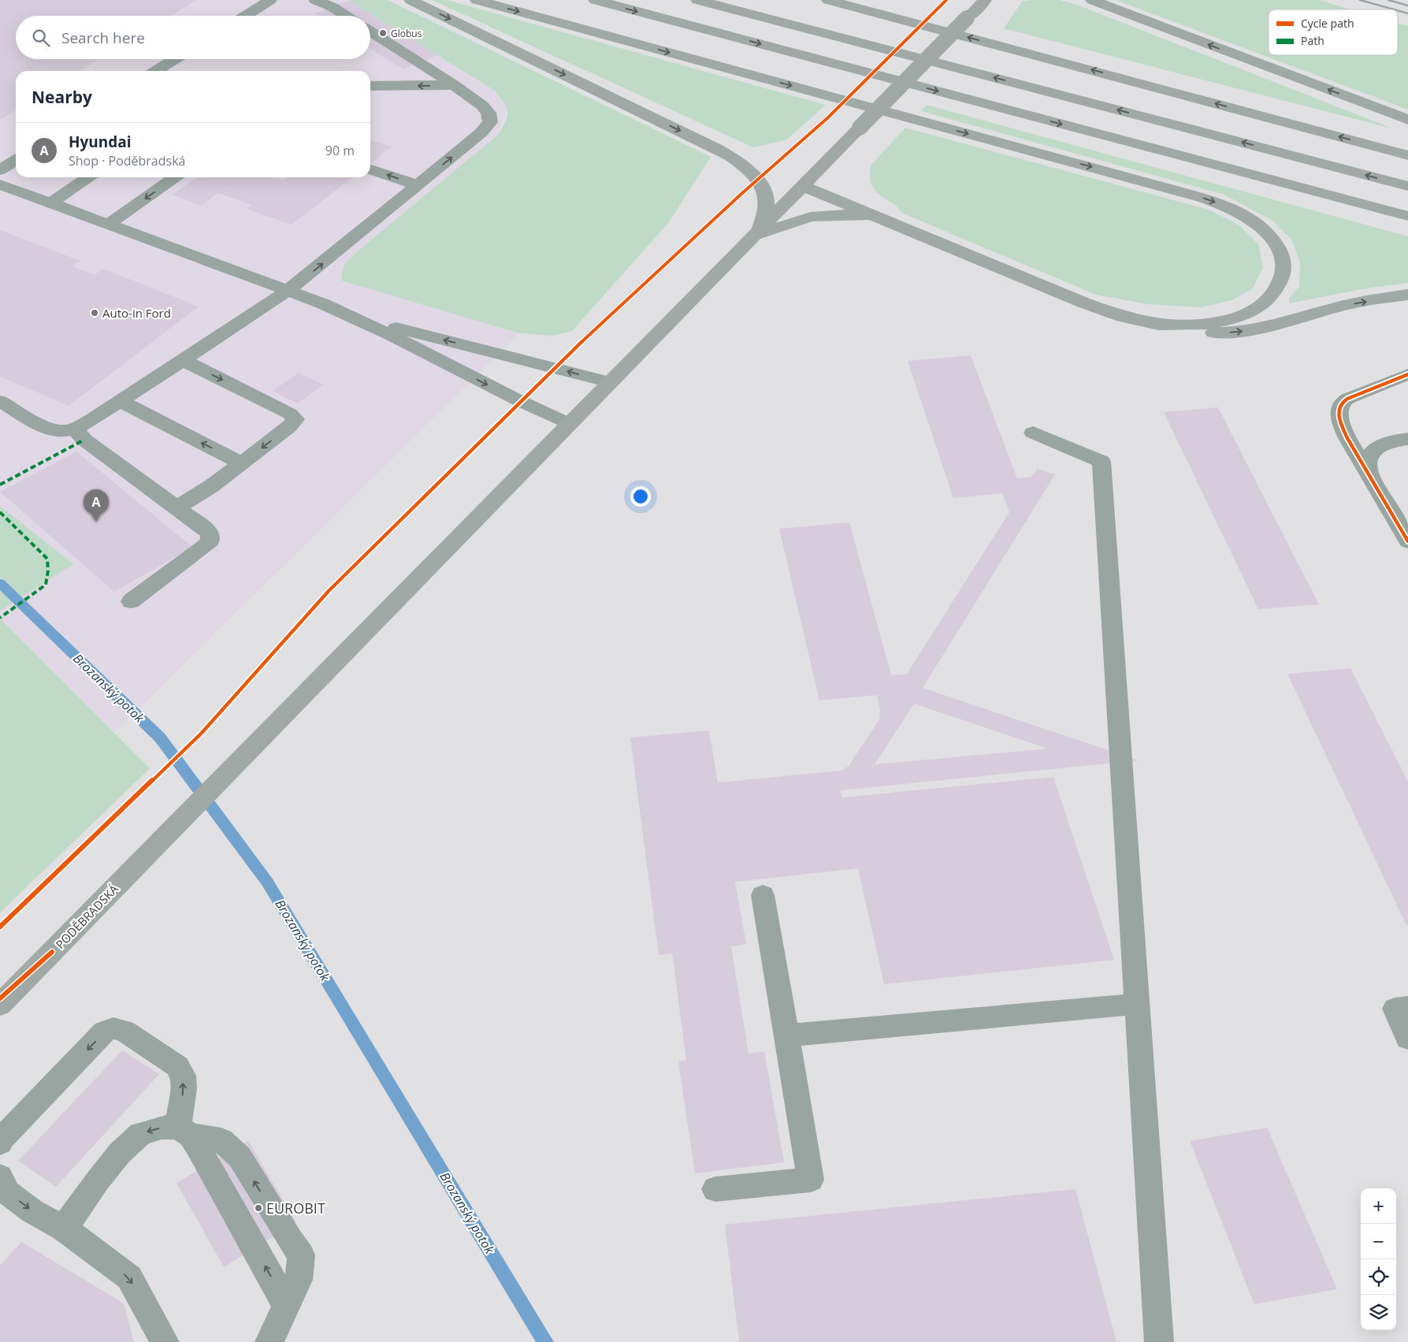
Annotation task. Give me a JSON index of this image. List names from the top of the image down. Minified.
{"streets":{"main road":["PODĚBRADSKÁ"]},"water":["Brozanský potok"],"places":["Globus","Auto-in Ford","EUROBIT"],"legend":["Cycle path","Path"],"page":{"search":"Search here","heading":"Nearby","list":[{"mark":"A","name":"Hyundai","note":"Shop · Poděbradská","value":"90 m"}],"pins":"A","map_buttons":["+","−"]}}
